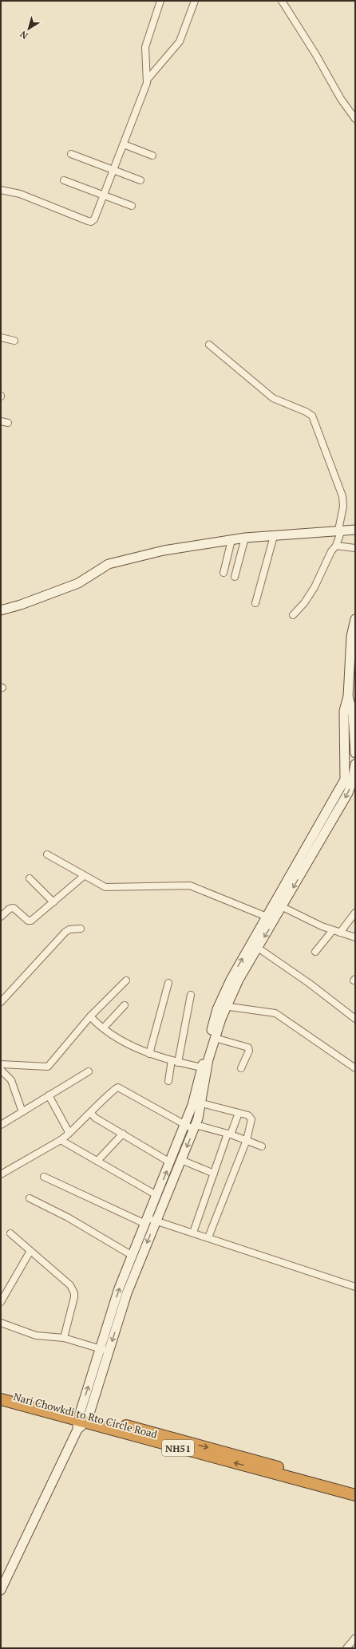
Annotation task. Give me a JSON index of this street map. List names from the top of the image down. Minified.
{"streets":{"highway":["Nari Chowkdi to Rto Circle Road","NH51"]},"crossings":[["Nari Chowkdi to Rto Circle Road","NH51"]],"north":"bottom left"}
